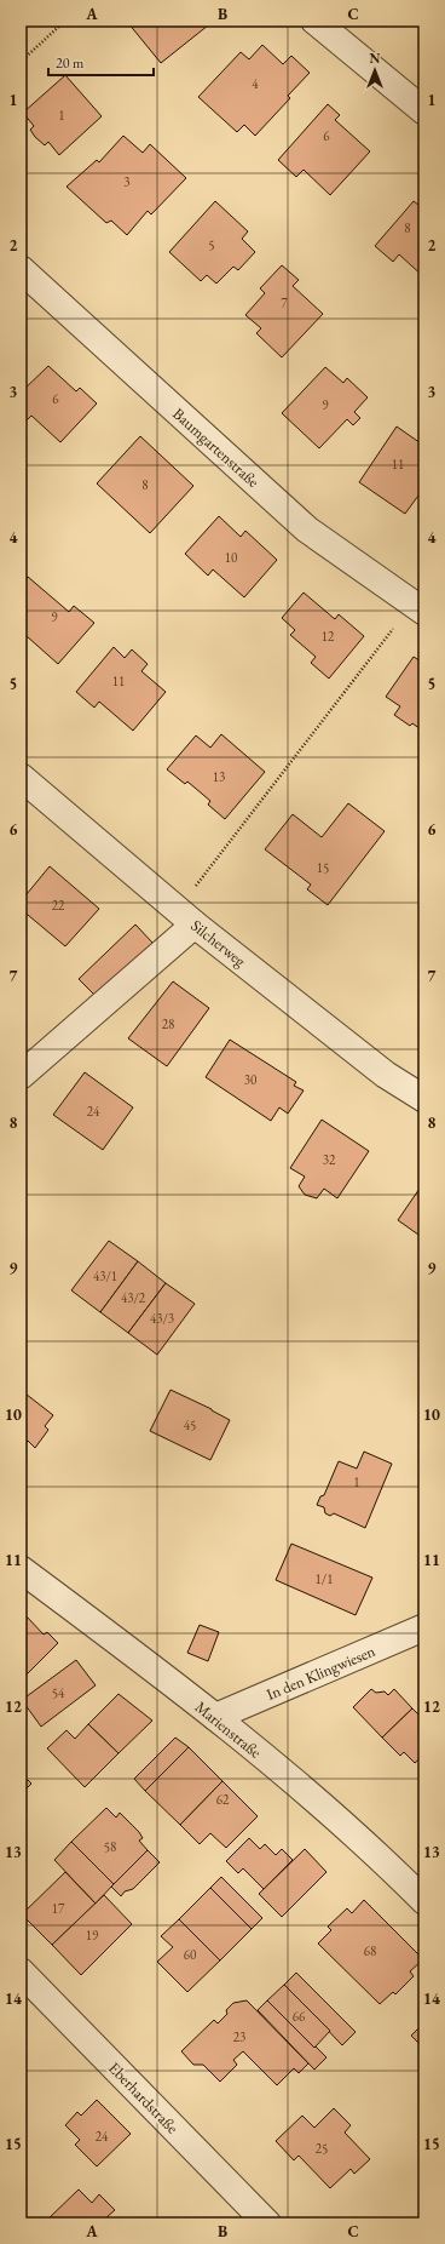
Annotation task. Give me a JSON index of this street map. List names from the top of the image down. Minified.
{"streets":{"street":["Baumgartenstraße","Silcherweg","In den Klingwiesen","Marienstraße","Eberhardstraße"]},"crossings":[["In den Klingwiesen","Marienstraße"]],"house_numbers":["4","1","6","3","8","5","7","6","9","11","8","10","9","12","11","13","15","22","28","30","24","32","43/1","43/2","43/3","45","1","1/1","54","62","58","17","19","68","60","66","23","24","25"],"scale_bar":"20 m","north":"top","grid":{"columns":["A","B","C"],"rows":["1","2","3","4","5","6","7","8","9","10","11","12","13","14","15"]}}
